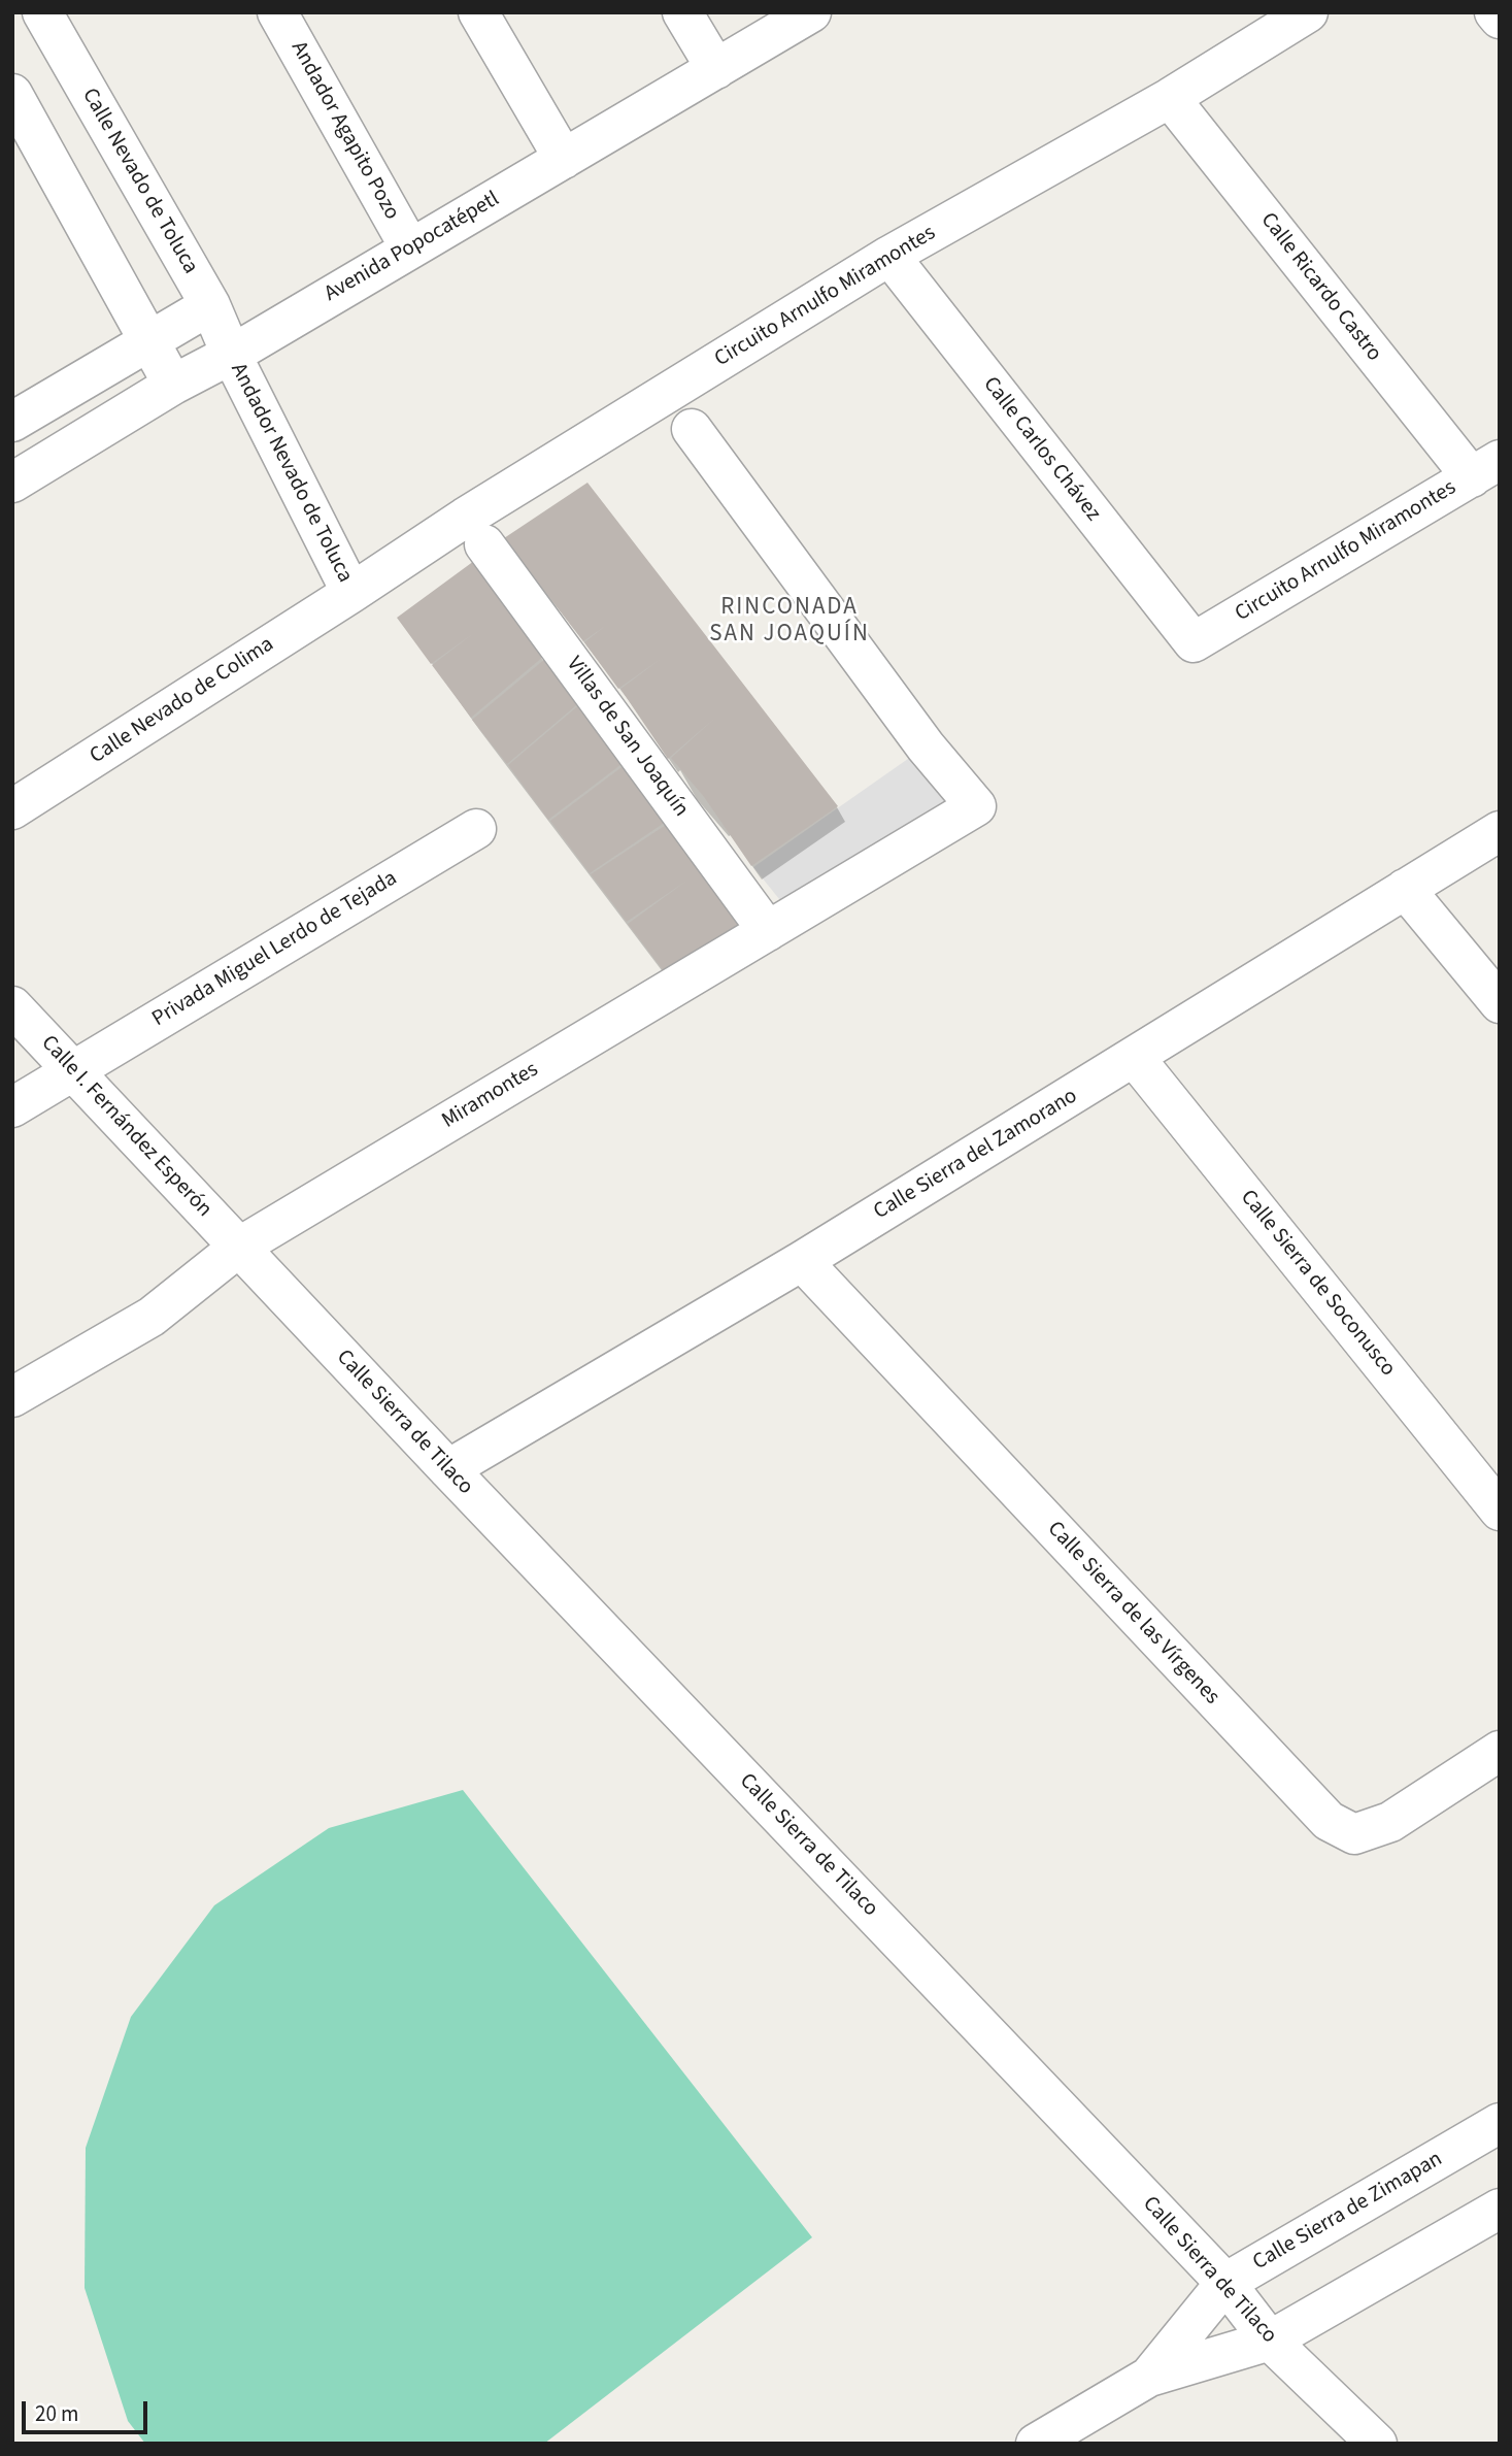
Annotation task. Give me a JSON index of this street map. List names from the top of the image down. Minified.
{"streets":{"street":["Andador Agapito Pozo","Calle Nevado de Toluca","Avenida Popocatépetl","Calle Ricardo Castro","Circuito Arnulfo Miramontes","Calle Carlos Chávez","Andador Nevado de Toluca","Calle Nevado de Colima","Villas de San Joaquín","Privada Miguel Lerdo de Tejada","Miramontes","Calle I. Fernández Esperón","Calle Sierra del Zamorano","Calle Sierra de Soconusco","Calle Sierra de Tilaco","Calle Sierra de las Vírgenes","Calle Sierra de Zimapan"]},"crossings":[["Andador Agapito Pozo","Avenida Popocatépetl"],["Calle Nevado de Toluca","Avenida Popocatépetl"],["Calle Nevado de Toluca","Andador Nevado de Toluca"],["Avenida Popocatépetl","Andador Nevado de Toluca"],["Calle Ricardo Castro","Circuito Arnulfo Miramontes"],["Circuito Arnulfo Miramontes","Calle Carlos Chávez"],["Circuito Arnulfo Miramontes","Andador Nevado de Toluca"],["Circuito Arnulfo Miramontes","Calle Nevado de Colima"],["Andador Nevado de Toluca","Calle Nevado de Colima"],["Villas de San Joaquín","Miramontes"],["Privada Miguel Lerdo de Tejada","Calle I. Fernández Esperón"],["Miramontes","Calle I. Fernández Esperón"],["Miramontes","Calle Sierra de Tilaco"],["Calle I. Fernández Esperón","Calle Sierra de Tilaco"],["Calle Sierra del Zamorano","Calle Sierra de Soconusco"],["Calle Sierra del Zamorano","Calle Sierra de Tilaco"],["Calle Sierra del Zamorano","Calle Sierra de las Vírgenes"],["Calle Sierra de Tilaco","Calle Sierra de Zimapan"]],"districts":["RINCONADA SAN JOAQUÍN"],"scale_bar":"20 m"}
